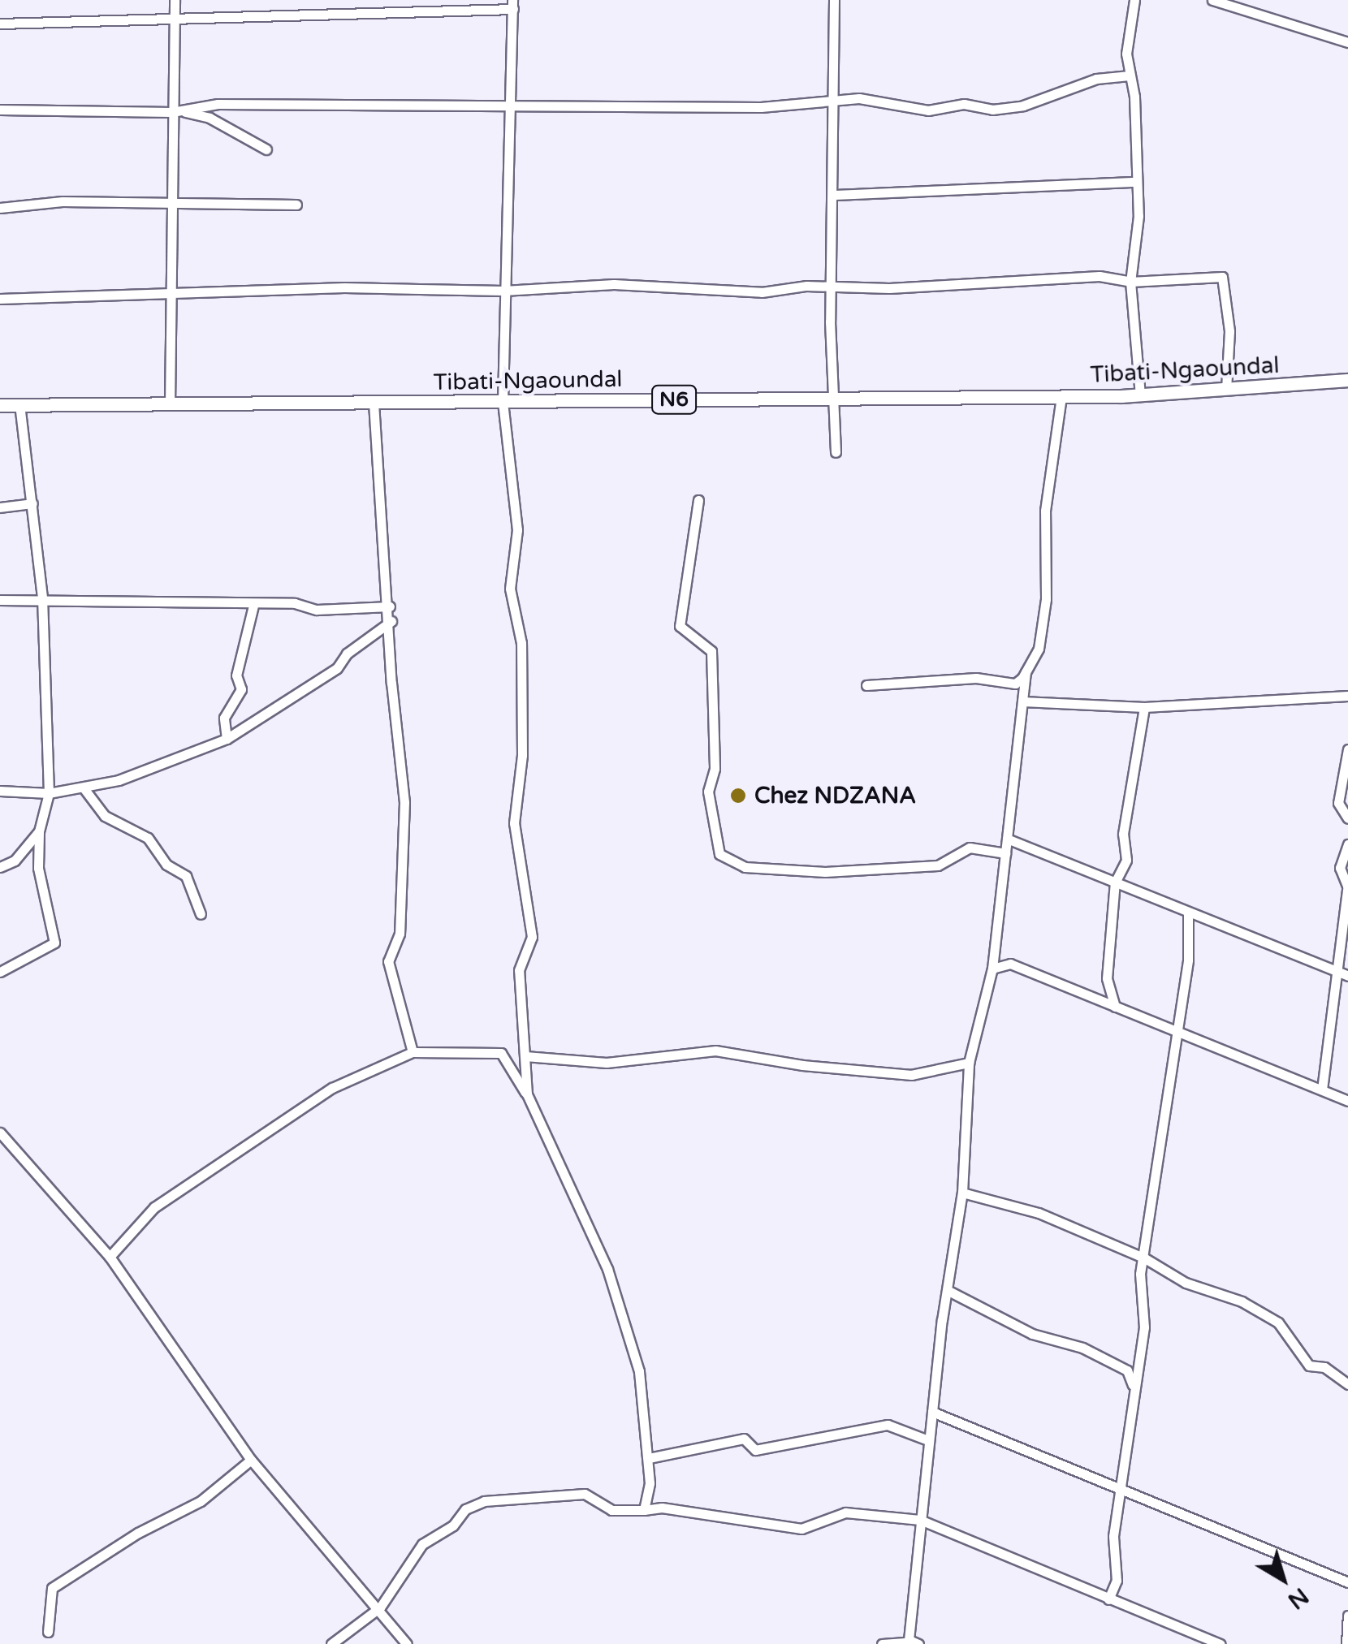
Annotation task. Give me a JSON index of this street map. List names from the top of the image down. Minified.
{"streets":{"highway":["Tibati-Ngaoundal","N6"]},"places":["Chez NDZANA"],"north":"bottom right"}
